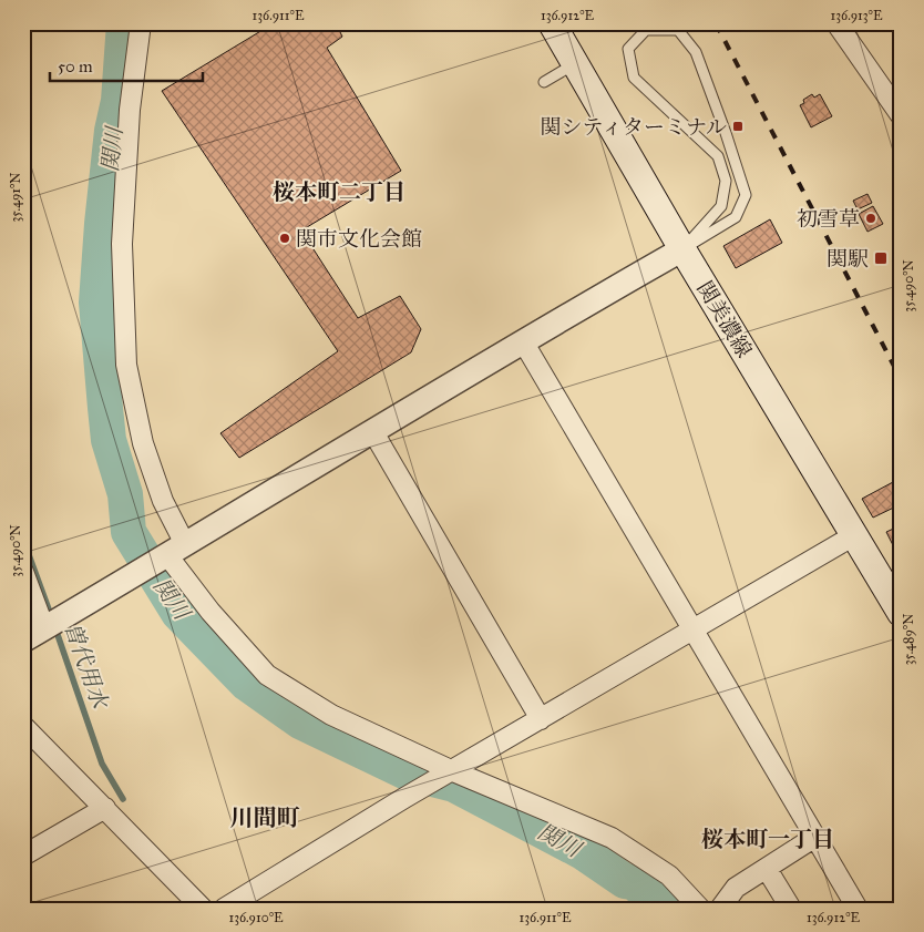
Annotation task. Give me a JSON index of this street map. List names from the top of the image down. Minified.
{"streets":{"main road":["関美濃線"]},"districts":["桜本町二丁目","川間町","桜本町一丁目"],"water":["関川","曽代用水"],"places":{"transit":["関シティターミナル","関駅"],"other":["初雪草","関市文化会館"]},"scale_bar":"50 m","coordinates":["136.911°E","136.912°E","136.913°E","35.491°N","35.490°N","35.489°N","136.910°E"]}
